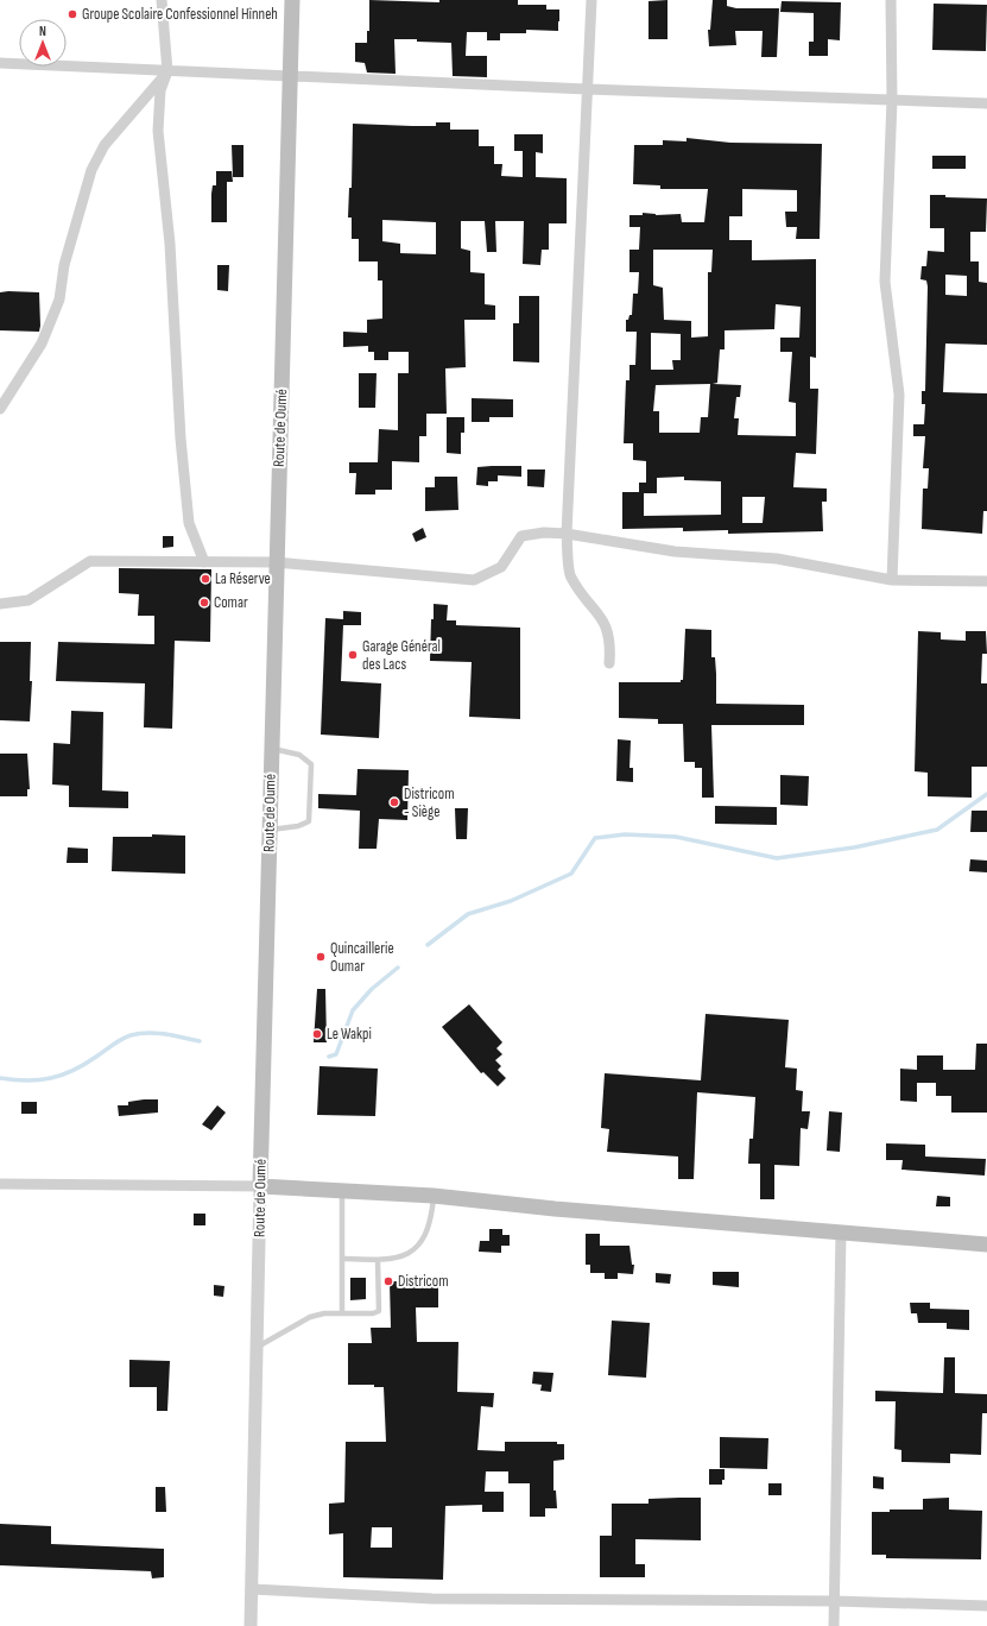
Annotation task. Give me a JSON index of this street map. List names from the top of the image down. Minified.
{"streets":{"main road":["Route de Oumé"]},"places":["Groupe Scolaire Confessionnel Hînneh","La Réserve","Comar","Garage Général des Lacs","Districom - Siège","Quincaillerie Oumar","Le Wakpi","Districom"],"north":"top"}
